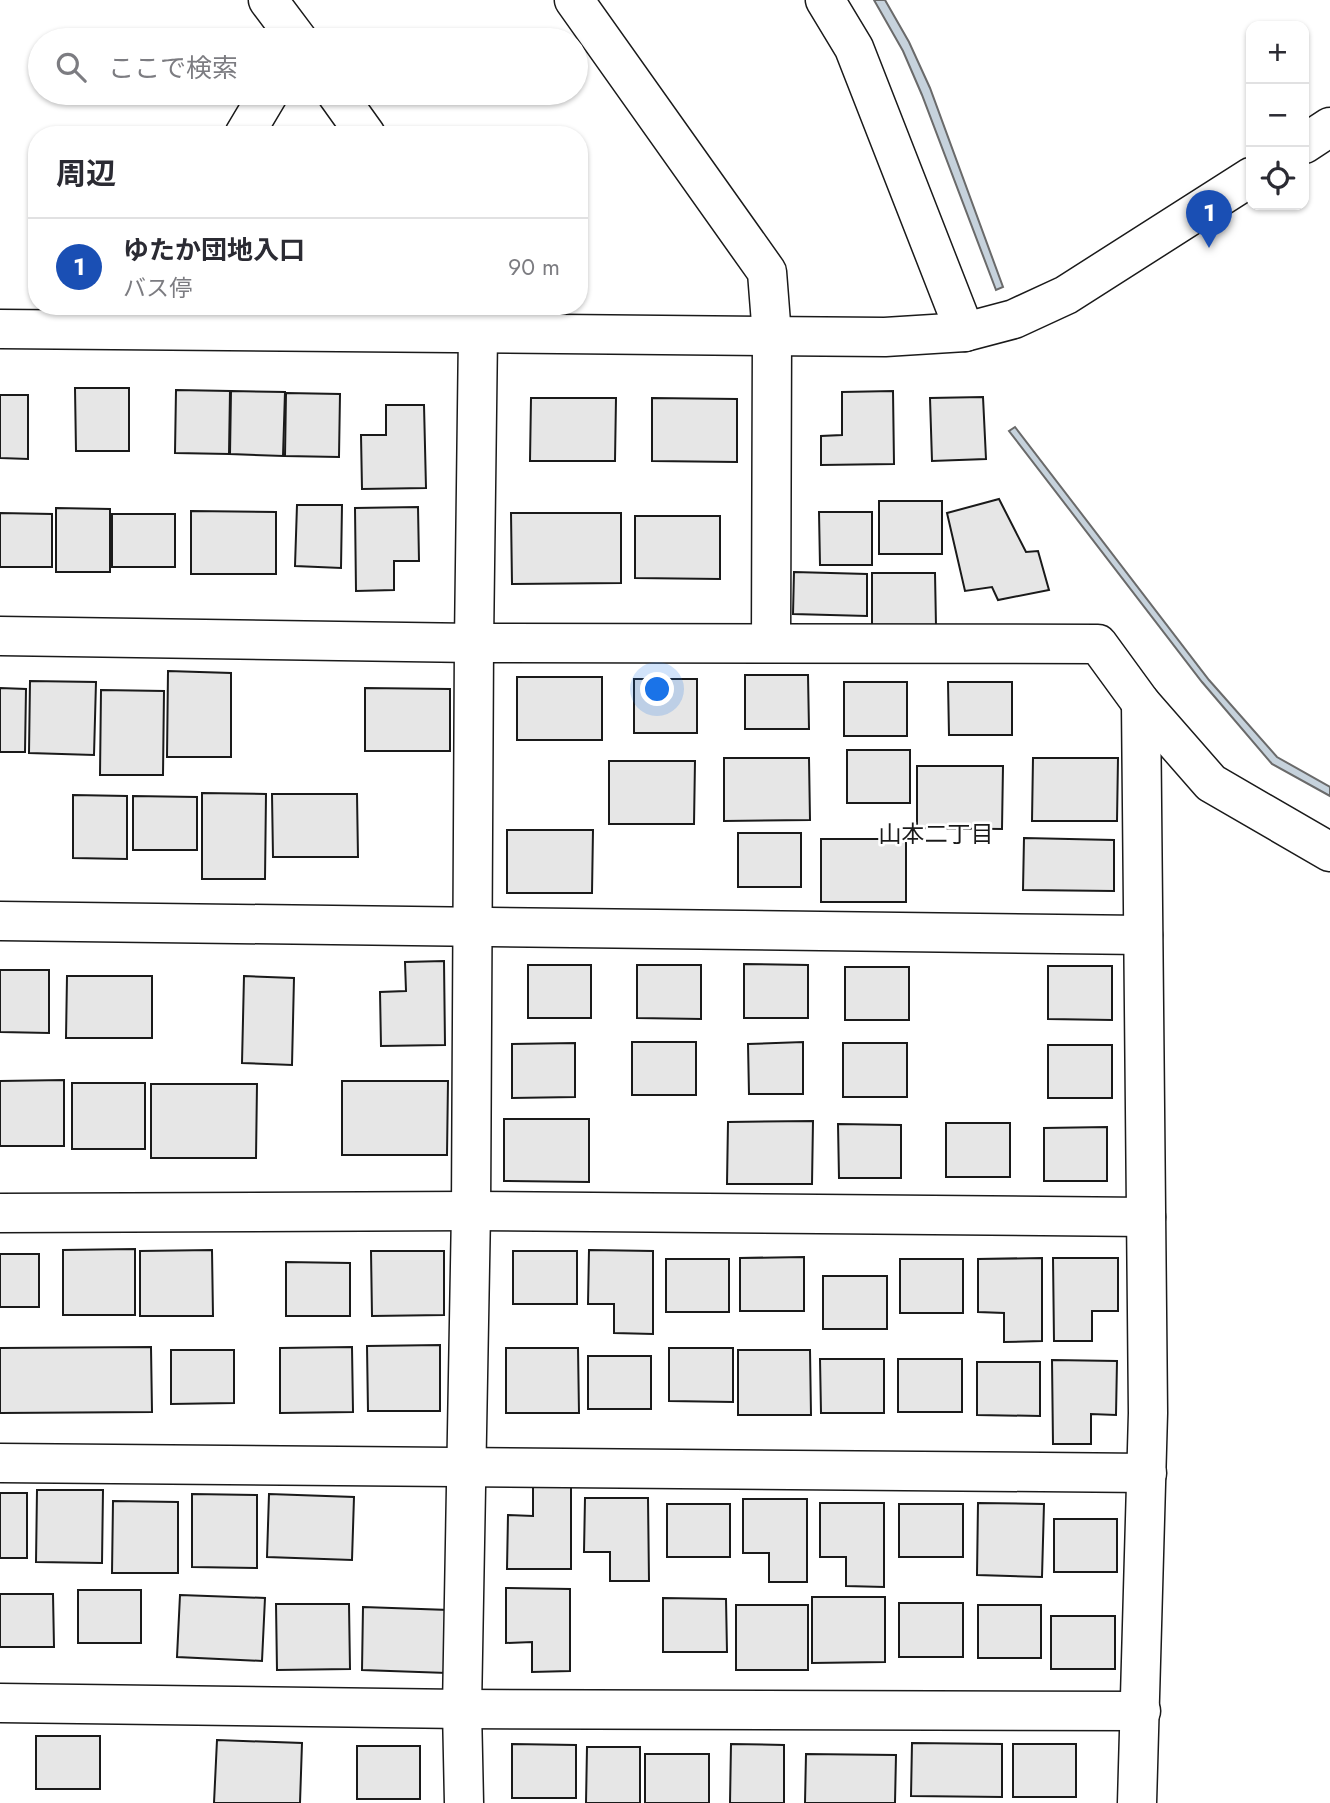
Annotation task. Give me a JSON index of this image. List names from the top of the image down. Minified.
{"districts":["山本二丁目"],"page":{"map_buttons":["+","−"],"search":"ここで検索","heading":"周辺","pins":"1","list":[{"mark":"1","name":"ゆたか団地入口","note":"バス停","value":"90 m"}]}}
